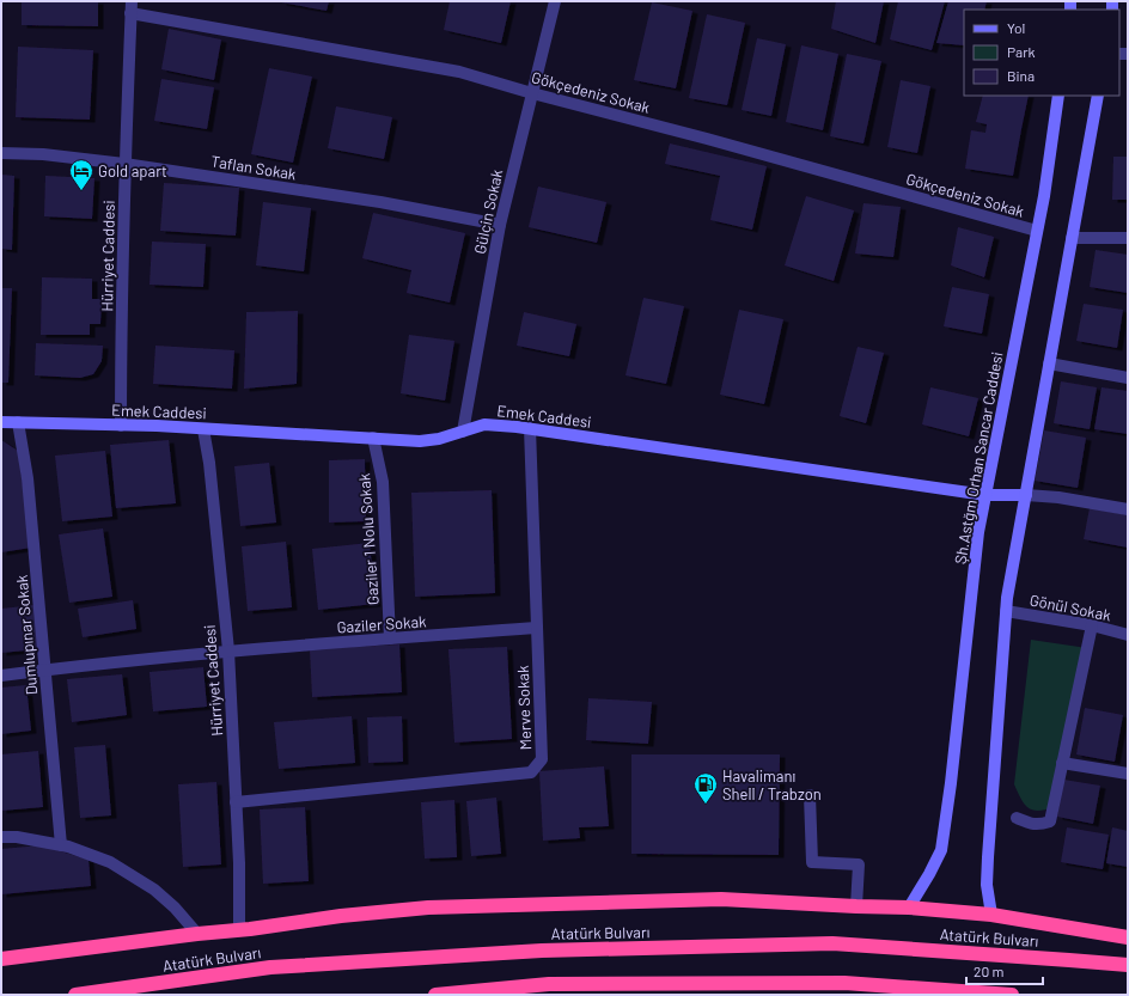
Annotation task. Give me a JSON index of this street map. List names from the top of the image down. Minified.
{"streets":{"highway":["Atatürk Bulvarı"],"main road":["Emek Caddesi","Şh.Astğm Orhan Sancar Caddesi"],"street":["Gökçedeniz Sokak","Taflan Sokak","Gülçin Sokak","Hürriyet Caddesi","Gaziler 1 Nolu Sokak","Gönül Sokak","Gaziler Sokak","Dumlupınar Sokak","Merve Sokak"]},"crossings":[["Gökçedeniz Sokak","Gülçin Sokak"],["Gökçedeniz Sokak","Hürriyet Caddesi"],["Gökçedeniz Sokak","Şh.Astğm Orhan Sancar Caddesi"],["Taflan Sokak","Gülçin Sokak"],["Taflan Sokak","Hürriyet Caddesi"],["Gülçin Sokak","Emek Caddesi"],["Hürriyet Caddesi","Emek Caddesi"],["Hürriyet Caddesi","Gaziler Sokak"],["Hürriyet Caddesi","Merve Sokak"],["Emek Caddesi","Şh.Astğm Orhan Sancar Caddesi"],["Emek Caddesi","Gaziler 1 Nolu Sokak"],["Emek Caddesi","Dumlupınar Sokak"],["Emek Caddesi","Merve Sokak"],["Gaziler 1 Nolu Sokak","Gaziler Sokak"],["Gaziler Sokak","Dumlupınar Sokak"],["Gaziler Sokak","Merve Sokak"]],"places":{"hotel":["Gold apart"],"fuel station":["Havalimanı Shell / Trabzon"]},"legend":["Yol","Park","Bina"],"scale_bar":"20 m"}
